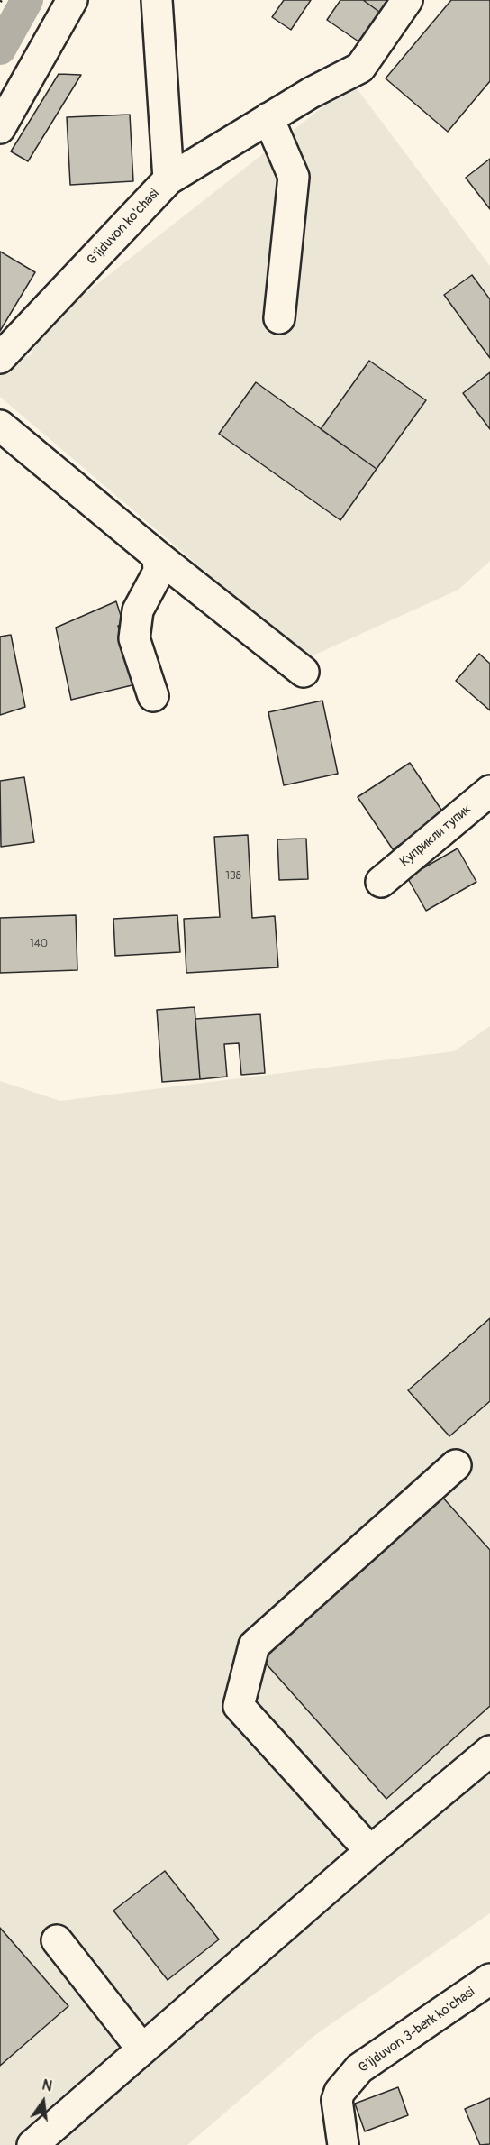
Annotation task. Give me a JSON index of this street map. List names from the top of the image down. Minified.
{"streets":{"street":["G'ijduvon ko'chasi","Куприкли тупик","G'ijduvon 3-berk ko'chasi"]},"house_numbers":["138","140"],"north":"top"}
